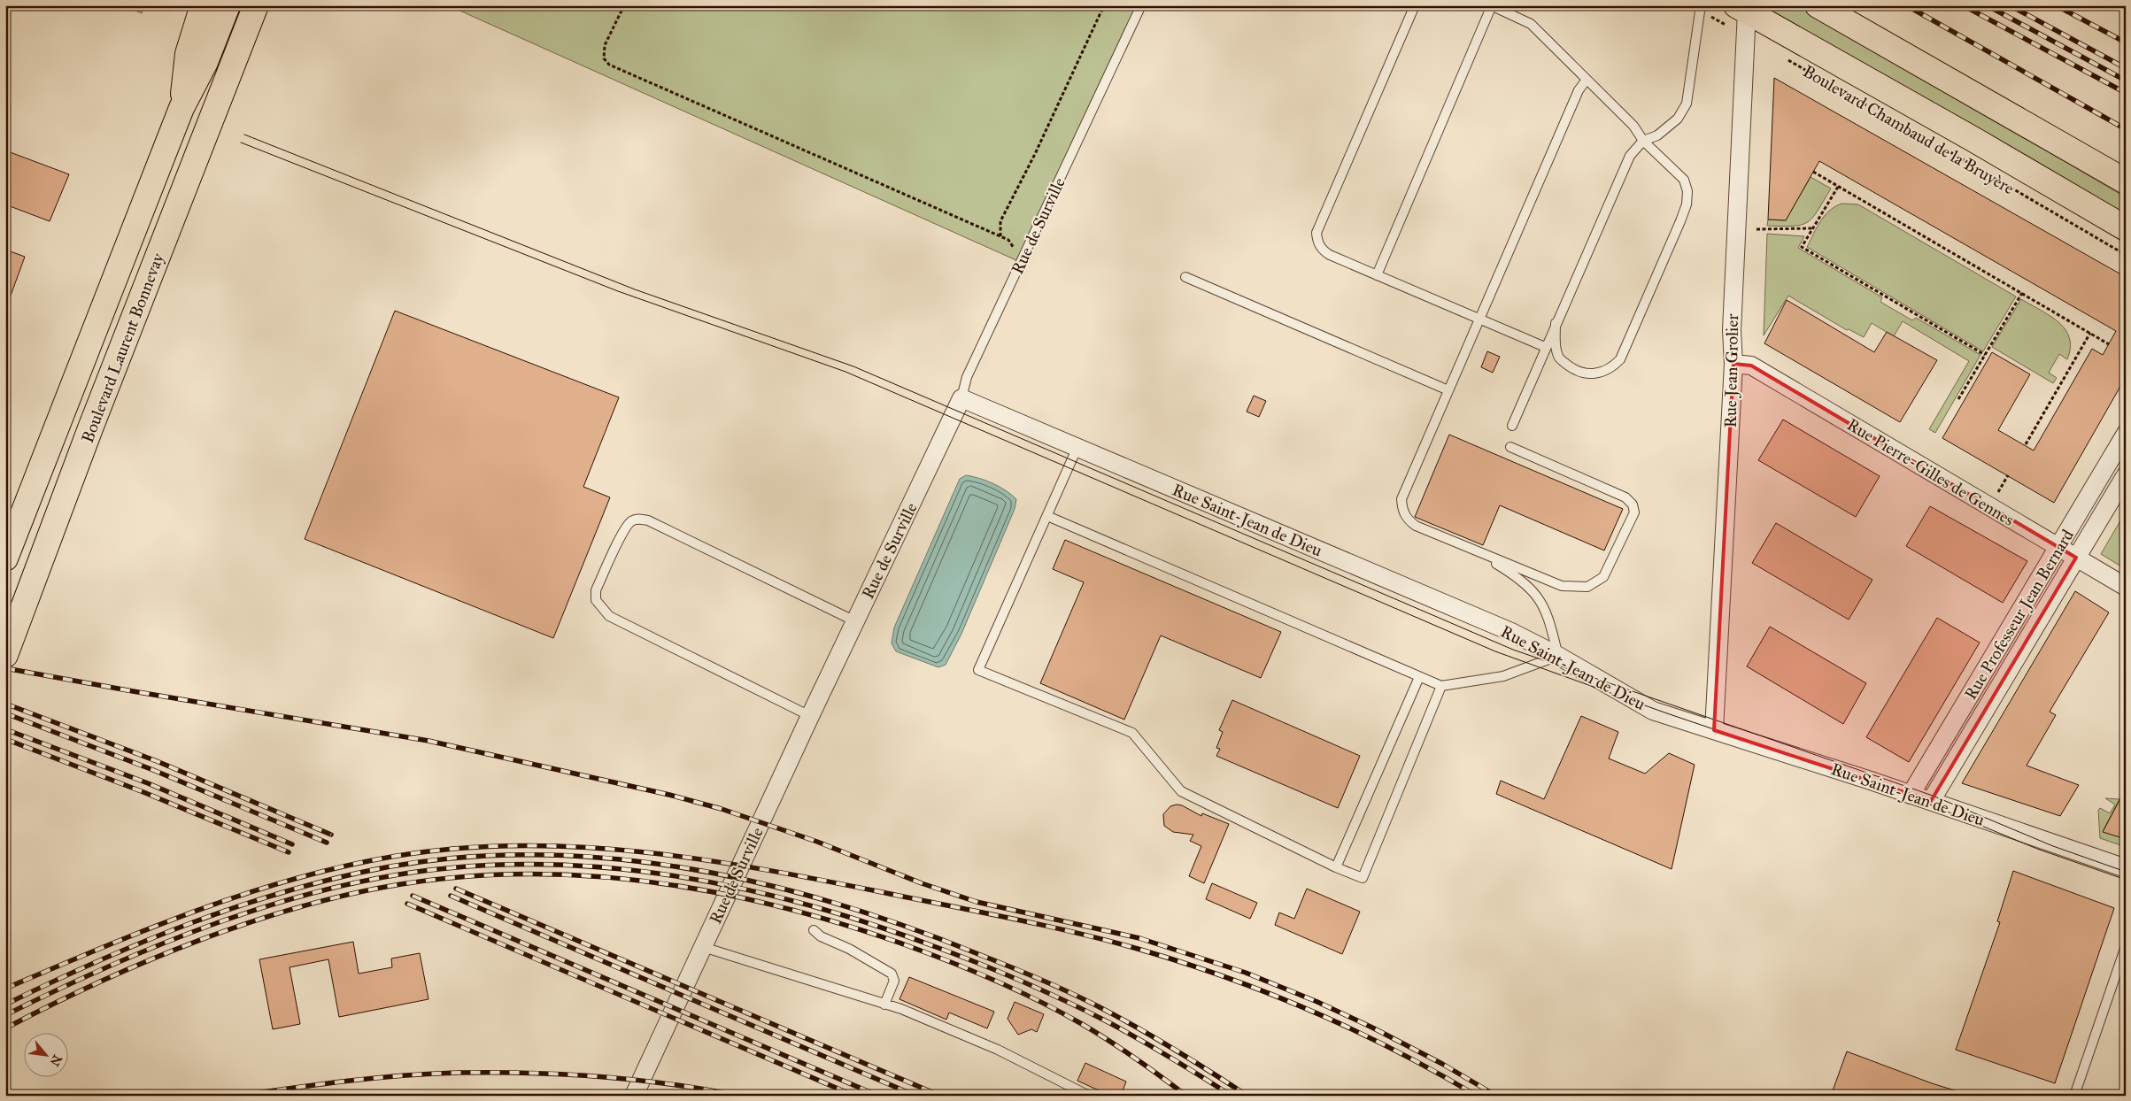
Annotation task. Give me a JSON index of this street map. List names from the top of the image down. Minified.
{"streets":{"main road":["Boulevard Chambaud de la Bruyère","Boulevard Laurent Bonnevay"],"street":["Rue de Surville","Rue Jean Grolier","Rue Pierre-Gilles de Gennes","Rue Saint-Jean de Dieu","Rue Professeur Jean Bernard"]},"crossings":[["Boulevard Chambaud de la Bruyère","Rue Jean Grolier"],["Rue de Surville","Rue Saint-Jean de Dieu"],["Rue Jean Grolier","Rue Pierre-Gilles de Gennes"],["Rue Jean Grolier","Rue Saint-Jean de Dieu"],["Rue Pierre-Gilles de Gennes","Rue Professeur Jean Bernard"],["Rue Saint-Jean de Dieu","Rue Professeur Jean Bernard"]],"north":"bottom right"}
